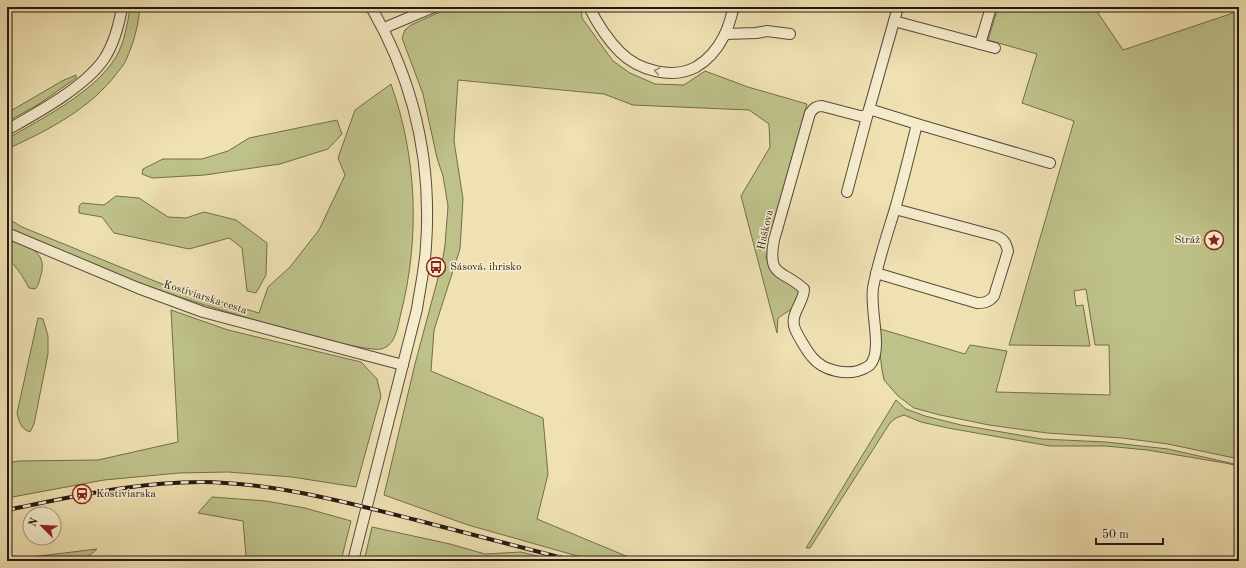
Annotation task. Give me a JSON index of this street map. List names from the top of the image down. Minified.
{"streets":{"street":["Haškova","Kostiviarska cesta"]},"places":{"place":["Stráž"],"bus stop":["Sásová, ihrisko"],"station":["Kostiviarska"]},"scale_bar":"50 m","north":"top left"}
